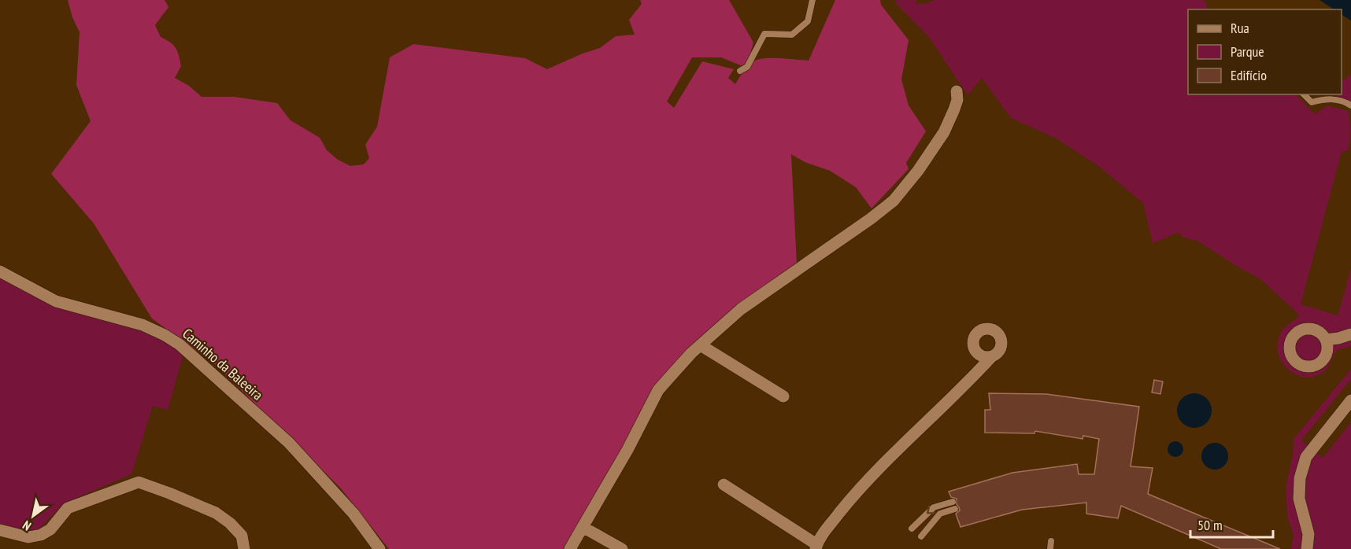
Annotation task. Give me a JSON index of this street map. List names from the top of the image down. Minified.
{"streets":{"street":["Caminho da Baleeira"]},"legend":["Rua","Parque","Edifício"],"scale_bar":"50 m","north":"bottom left"}
